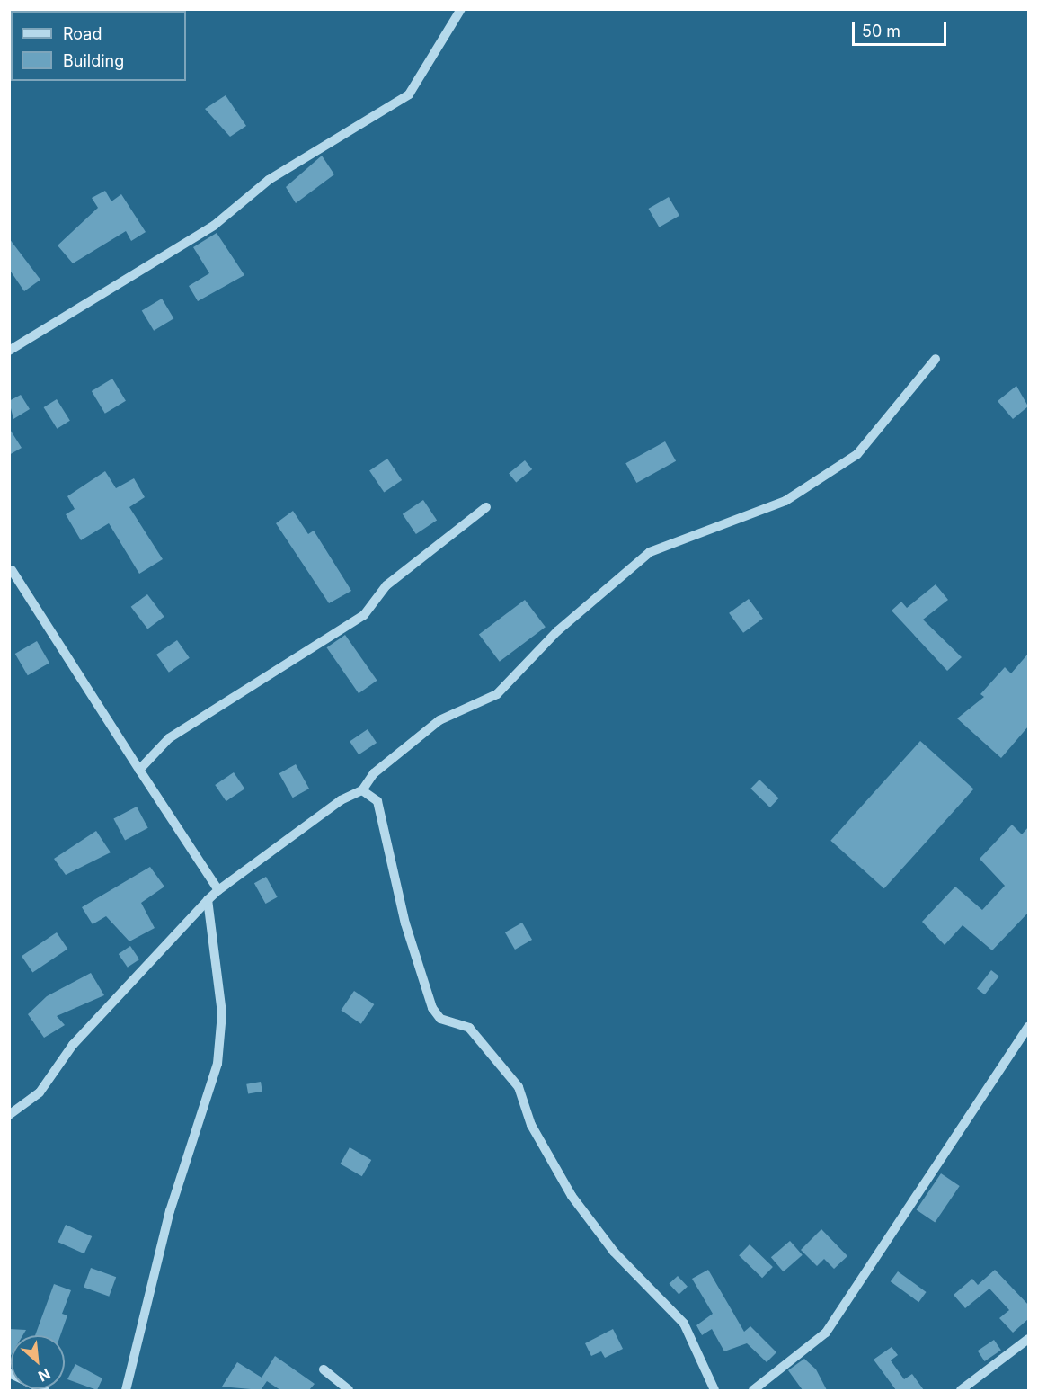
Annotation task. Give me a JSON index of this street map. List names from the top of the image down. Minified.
{"legend":["Road","Building"],"scale_bar":"50 m","north":"bottom right"}
